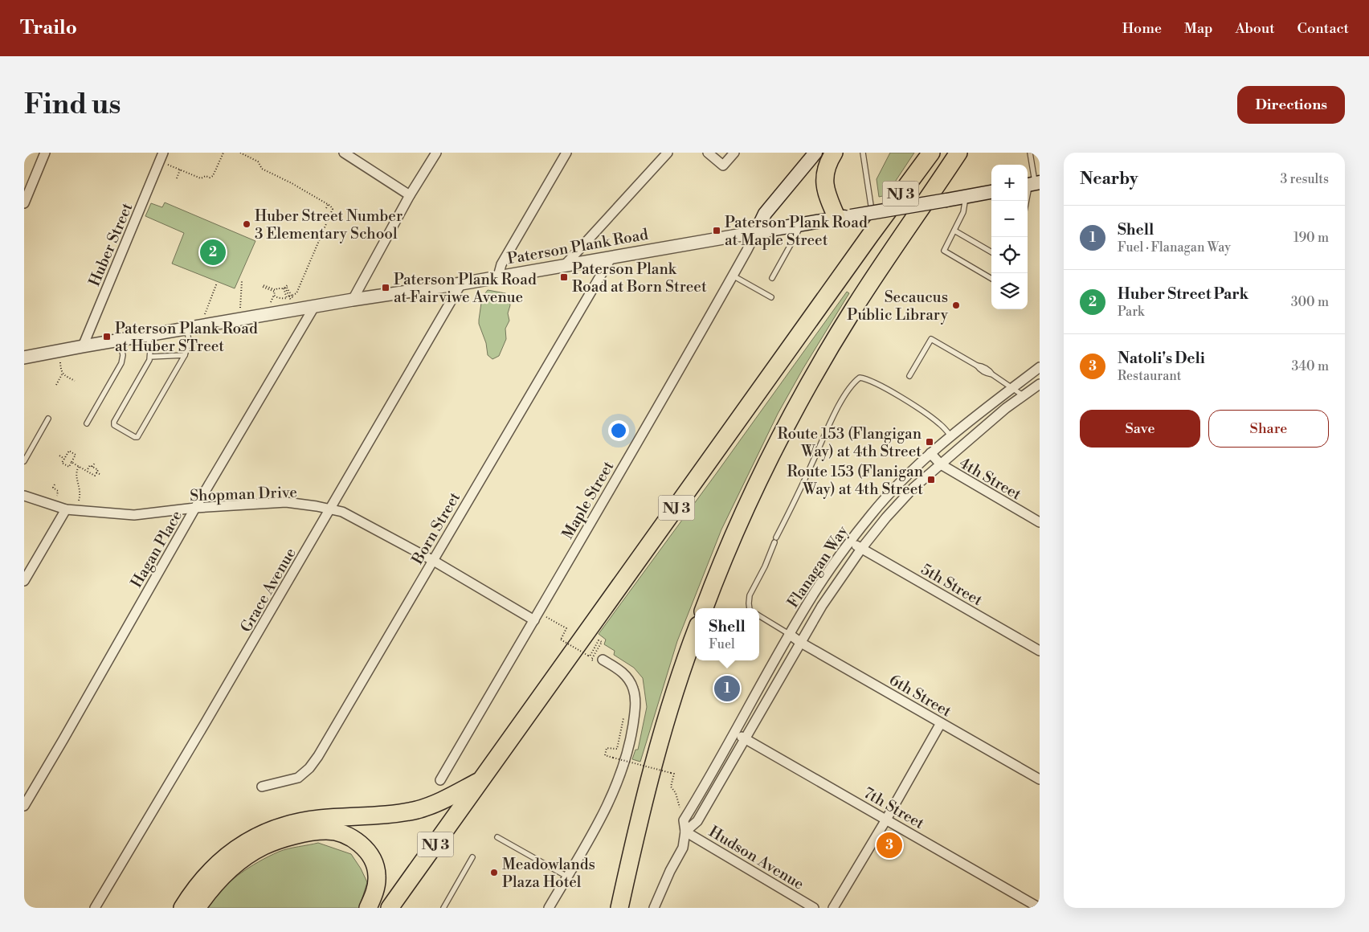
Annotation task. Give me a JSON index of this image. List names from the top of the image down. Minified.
{"streets":{"highway":["NJ 3"],"main road":["Paterson Plank Road"],"street":["Huber Street","4th Street","Shopman Drive","Maple Street","Born Street","Hagan Place","Flanagan Way","5th Street","Grace Avenue","6th Street","7th Street","Hudson Avenue"]},"crossings":[["Huber Street","Paterson Plank Road"],["Paterson Plank Road","Maple Street"],["Paterson Plank Road","Born Street"],["Paterson Plank Road","Hagan Place"],["Paterson Plank Road","Grace Avenue"],["4th Street","Flanagan Way"],["Shopman Drive","Maple Street"],["Shopman Drive","Born Street"],["Shopman Drive","Hagan Place"],["Shopman Drive","Grace Avenue"],["Flanagan Way","5th Street"],["Flanagan Way","6th Street"],["Flanagan Way","7th Street"],["Flanagan Way","Hudson Avenue"]],"places":{"other":["Huber Street Number 3 Elementary School","Secaucus Public Library","Meadowlands Plaza Hotel"],"transit":["Paterson Plank Road at Maple Street","Paterson Plank Road at Born Street","Paterson Plank Road at Fairviwe Avenue","Paterson Plank Road at Huber STreet","Route 153 (Flangigan Way) at 4th Street","Route 153 (Flanigan Way) at 4th Street"]},"page":{"header":"Trailo","nav":["Home","Map","About","Contact"],"buttons":["Directions",["Save","Share"]],"title":"Find us","heading":["Nearby","3 results"],"map_buttons":["+","−"],"list":[{"mark":"1","name":"Shell","note":"Fuel · Flanagan Way","value":"190 m"},{"mark":"2","name":"Huber Street Park","note":"Park","value":"300 m"},{"mark":"3","name":"Natoli's Deli","note":"Restaurant","value":"340 m"}],"pins":["2","1","3"],"popup":["Shell","Fuel"]}}
